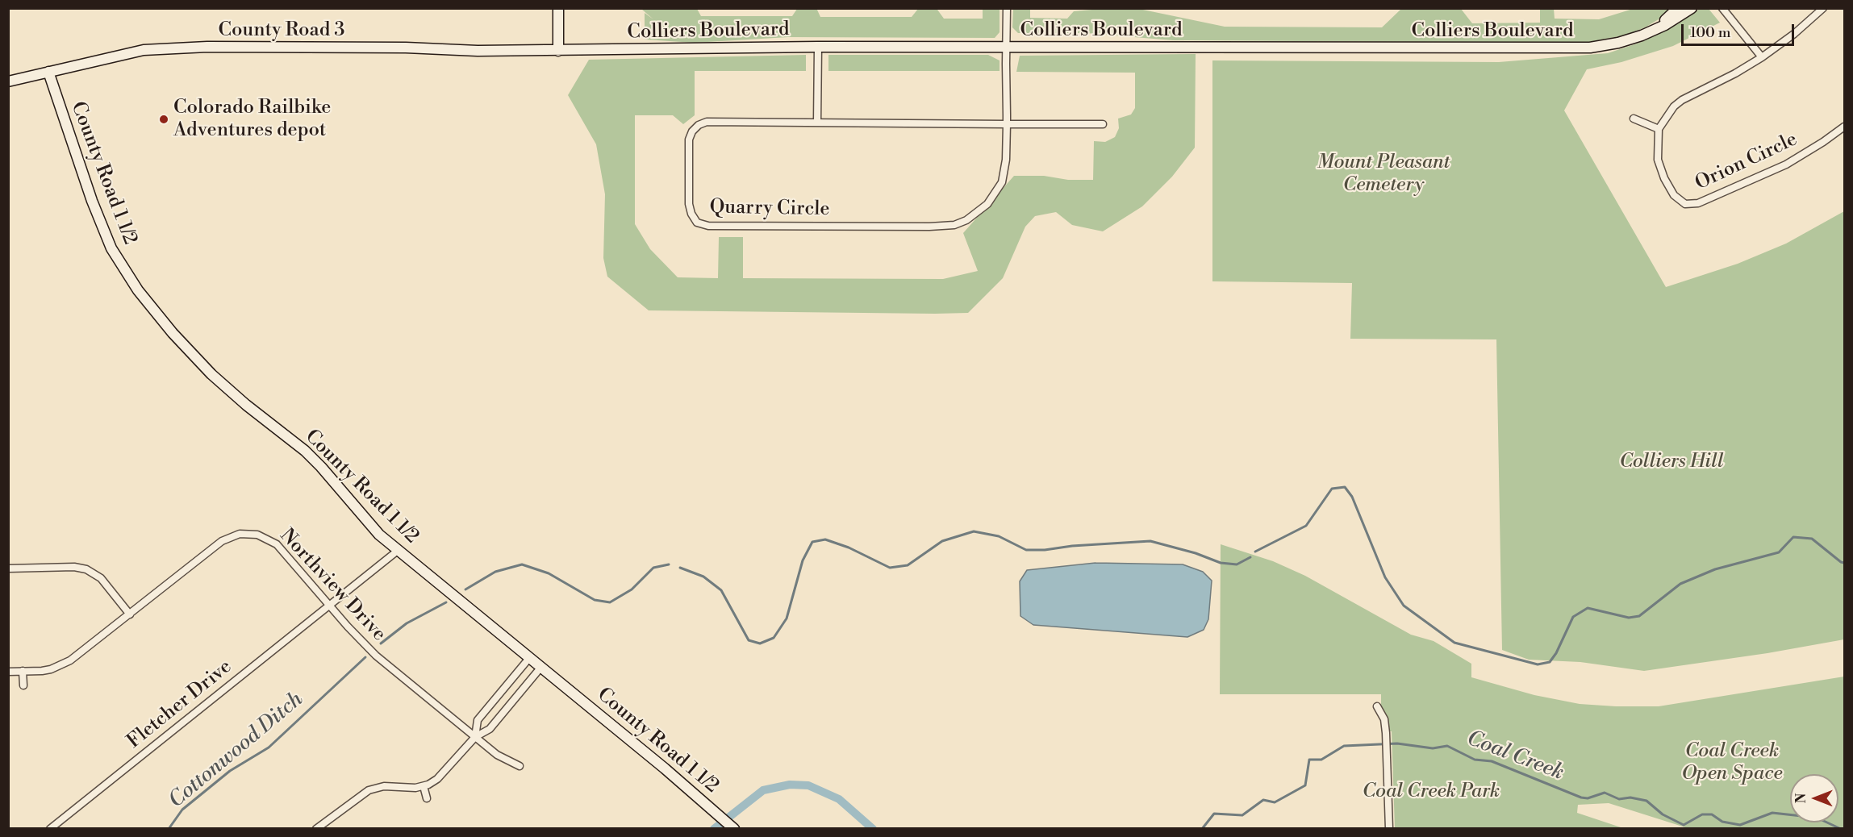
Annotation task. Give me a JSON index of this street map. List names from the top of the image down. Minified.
{"streets":{"street":["County Road 3","Colliers Boulevard","Orion Circle","County Road 1 1/2","Quarry Circle","Northview Drive","Fletcher Drive"]},"crossings":[["County Road 3","Colliers Boulevard"],["County Road 3","County Road 1 1/2"],["Colliers Boulevard","Quarry Circle"],["County Road 1 1/2","Fletcher Drive"],["Northview Drive","Fletcher Drive"]],"water":["Cottonwood Ditch","Coal Creek"],"parks":["Mount Pleasant Cemetery","Colliers Hill","Coal Creek Open Space","Coal Creek Park"],"places":["Colorado Railbike Adventures depot"],"scale_bar":"100 m","north":"left"}
